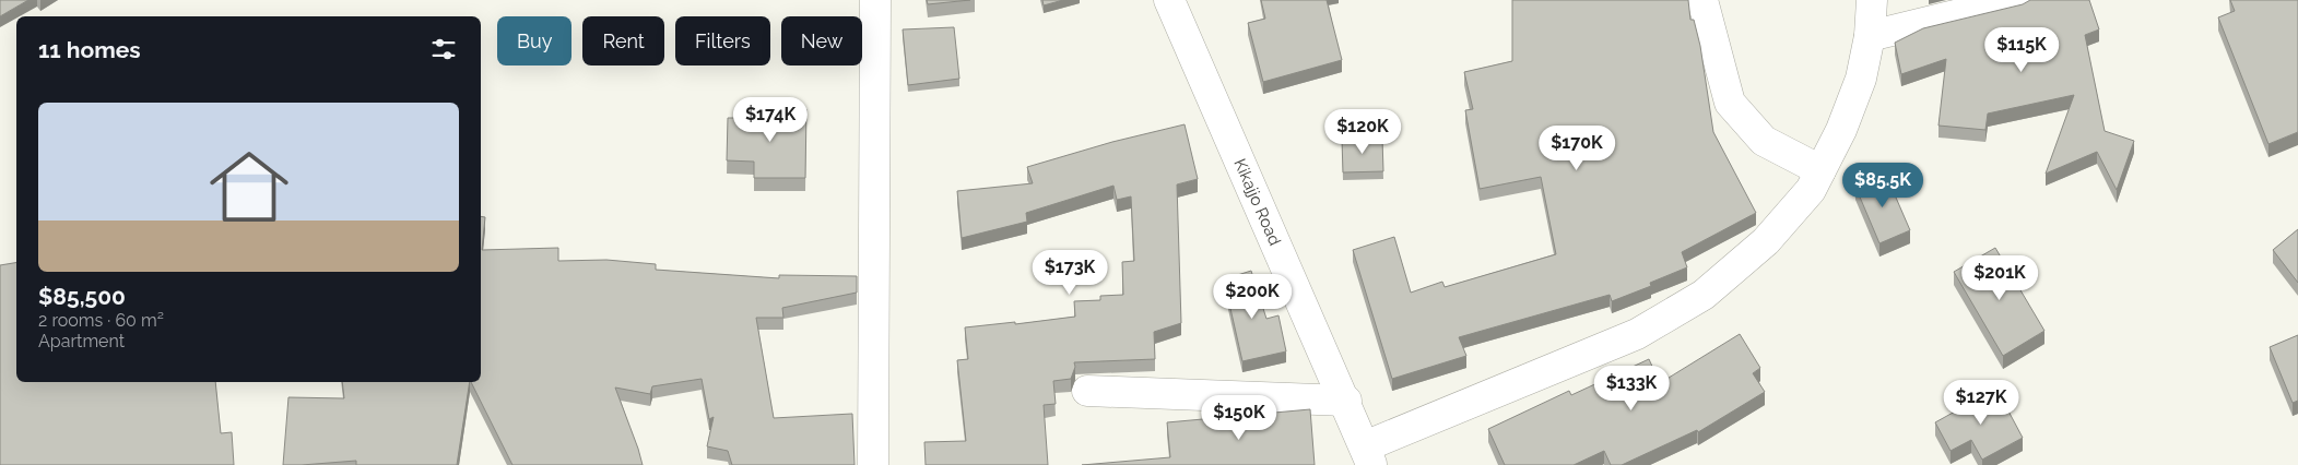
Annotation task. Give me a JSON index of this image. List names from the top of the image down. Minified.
{"streets":{"street":["Kikajjo Road"]},"page":{"chip":["Buy","Rent","Filters","New"],"heading":"11 homes","price":["$115K","$174K","$120K","$170K","$85.5K","$173K","$201K","$200K","$133K","$127K","$150K"],"list":[{"name":"$85,500","note":"2 rooms · 60 m² · Apartment"}]}}
